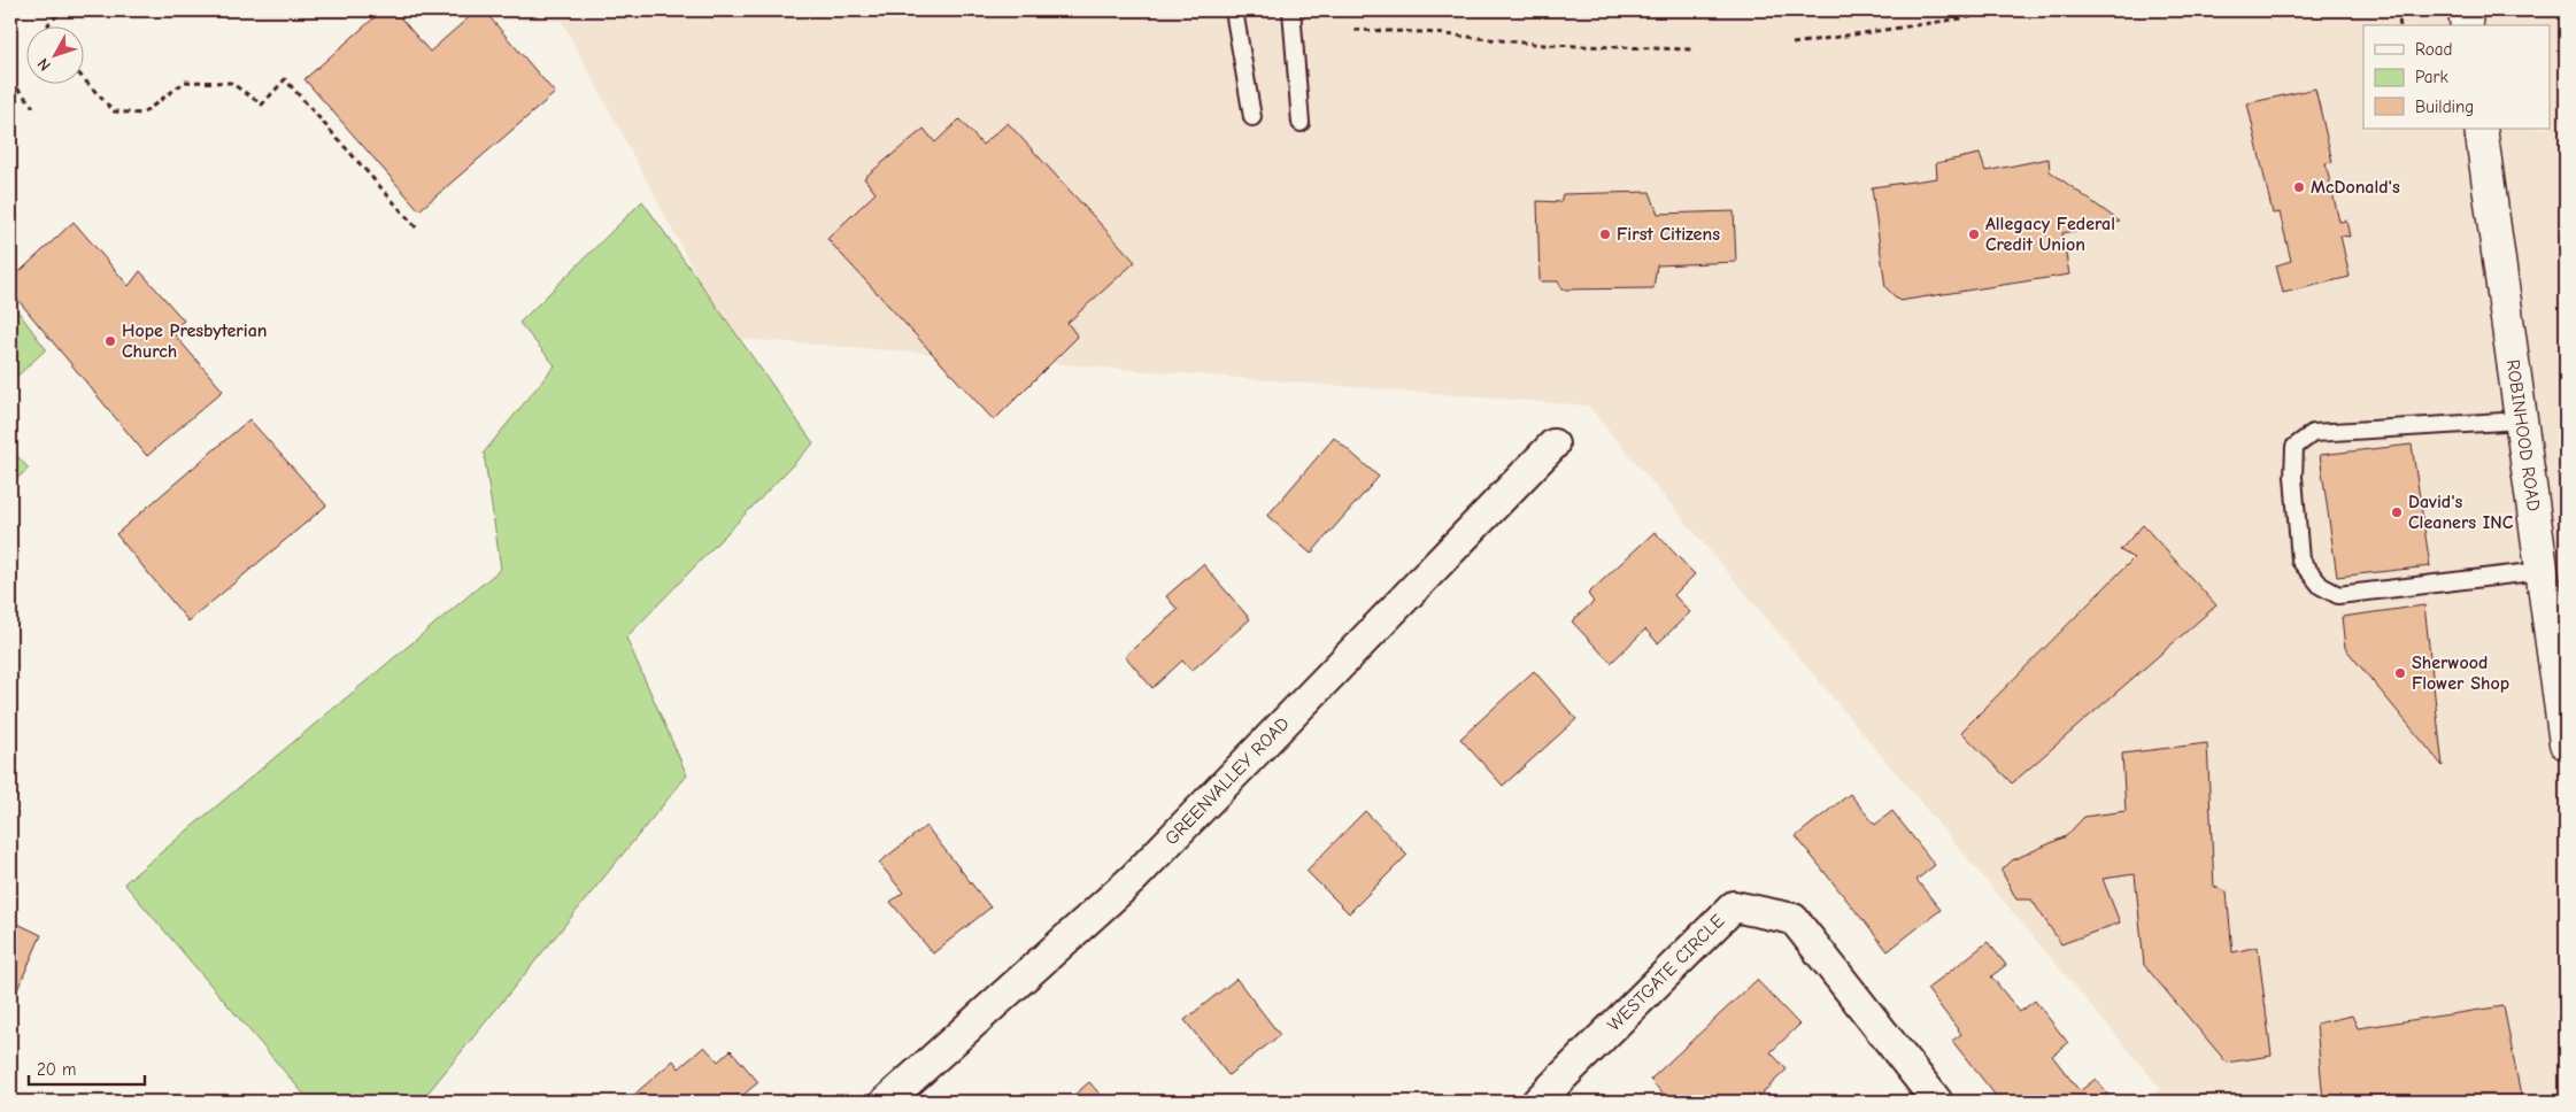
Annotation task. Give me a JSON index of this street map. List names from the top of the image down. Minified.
{"streets":{"main road":["ROBINHOOD ROAD"],"street":["GREENVALLEY ROAD","WESTGATE CIRCLE"]},"places":["McDonald's","First Citizens","Allegacy Federal Credit Union","Hope Presbyterian Church","David's Cleaners INC","Sherwood Flower Shop"],"legend":["Road","Park","Building"],"scale_bar":"20 m","north":"bottom left"}
